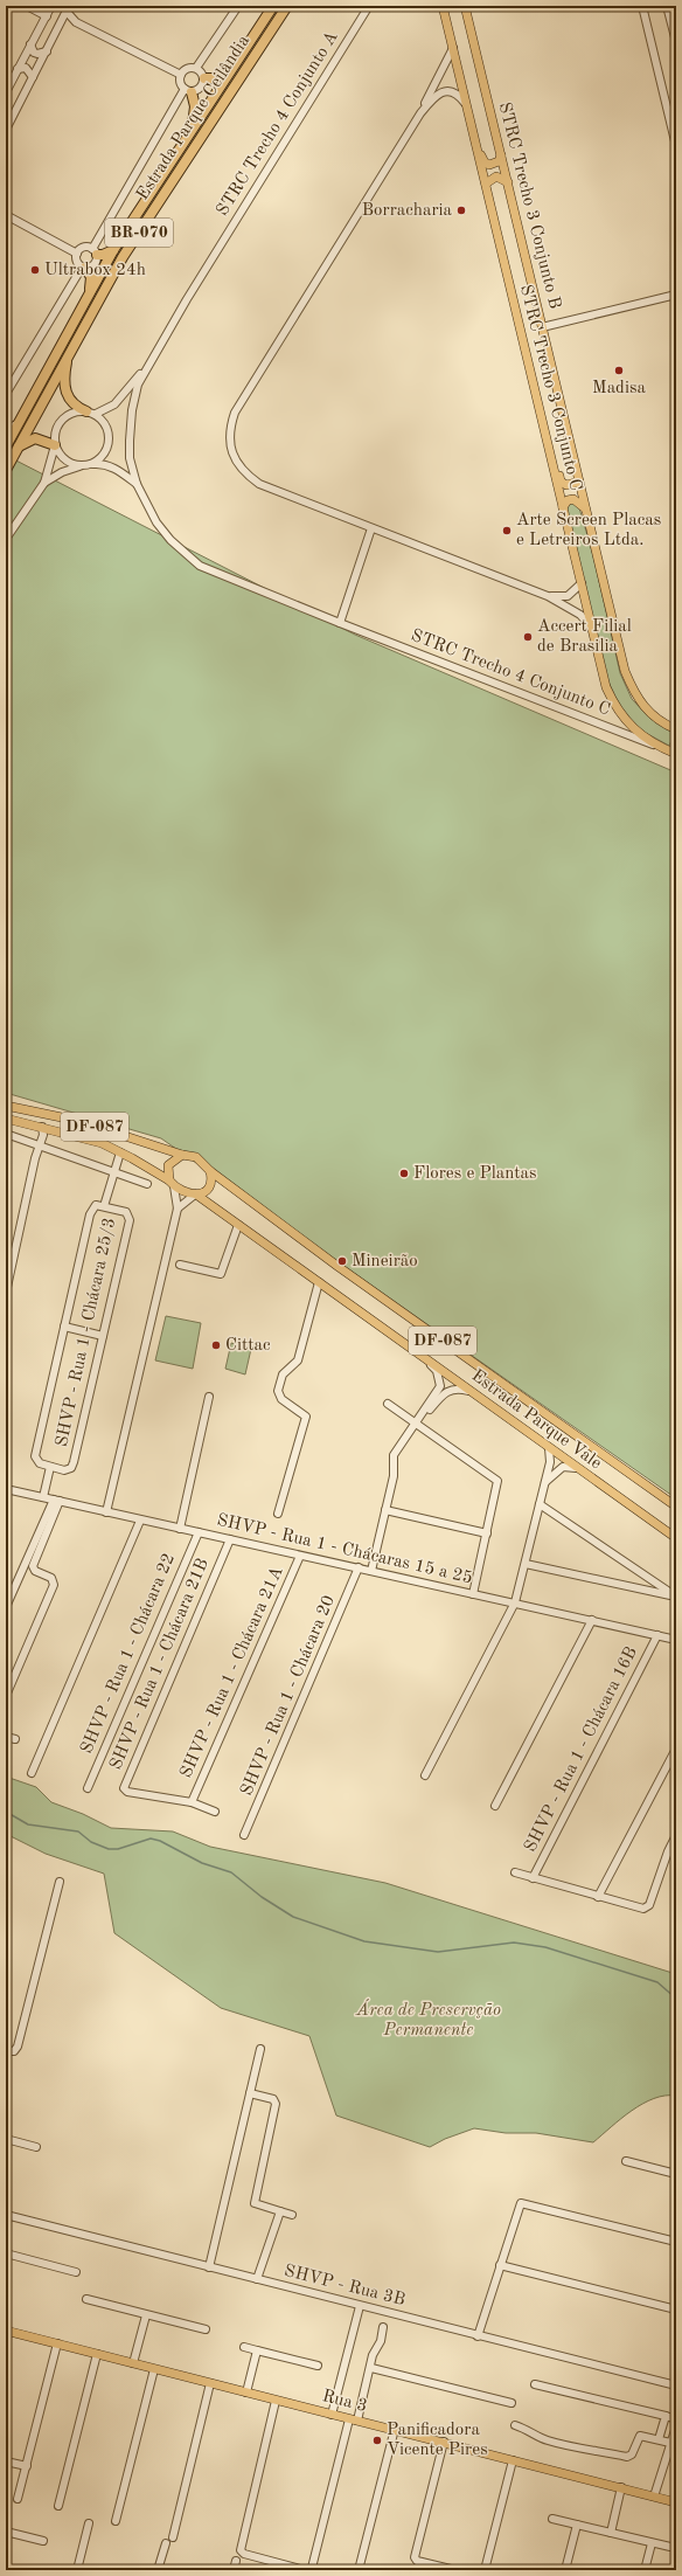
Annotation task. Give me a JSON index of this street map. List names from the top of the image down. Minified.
{"streets":{"highway":["Estrada Parque Ceilândia","BR-070"],"main road":["STRC Trecho 3 Conjunto B","STRC Trecho 3 Conjunto C","DF-087","Estrada Parque Vale","Rua 3"],"street":["STRC Trecho 4 Conjunto A","STRC Trecho 4 Conjunto C","SHVP - Rua 1 - Chácara 25/3","SHVP - Rua 1 - Chácaras 15 a 25","SHVP - Rua 1 - Chácara 22","SHVP - Rua 1 - Chácara 21B","SHVP - Rua 1 - Chácara 21A","SHVP - Rua 1 - Chácara 20","SHVP - Rua 1 - Chácara 16B","SHVP - Rua 3B"]},"crossings":[["STRC Trecho 3 Conjunto B","STRC Trecho 3 Conjunto C"],["STRC Trecho 3 Conjunto C","STRC Trecho 4 Conjunto C"],["DF-087","Estrada Parque Vale"],["SHVP - Rua 1 - Chácara 25/3","SHVP - Rua 1 - Chácaras 15 a 25"],["SHVP - Rua 1 - Chácaras 15 a 25","SHVP - Rua 1 - Chácara 22"],["SHVP - Rua 1 - Chácaras 15 a 25","SHVP - Rua 1 - Chácara 21B"],["SHVP - Rua 1 - Chácaras 15 a 25","SHVP - Rua 1 - Chácara 21A"],["SHVP - Rua 1 - Chácaras 15 a 25","SHVP - Rua 1 - Chácara 20"],["SHVP - Rua 1 - Chácaras 15 a 25","SHVP - Rua 1 - Chácara 16B"],["SHVP - Rua 1 - Chácara 21B","SHVP - Rua 1 - Chácara 21A"]],"parks":["Área de Preservção Permanente"],"places":["Borracharia","Ultrabox 24h","Madisa","Arte Screen Placas e Letreiros Ltda.","Accert Filial de Brasilia","Flores e Plantas","Mineirão","Cittac","Panificadora Vicente Pires"]}
